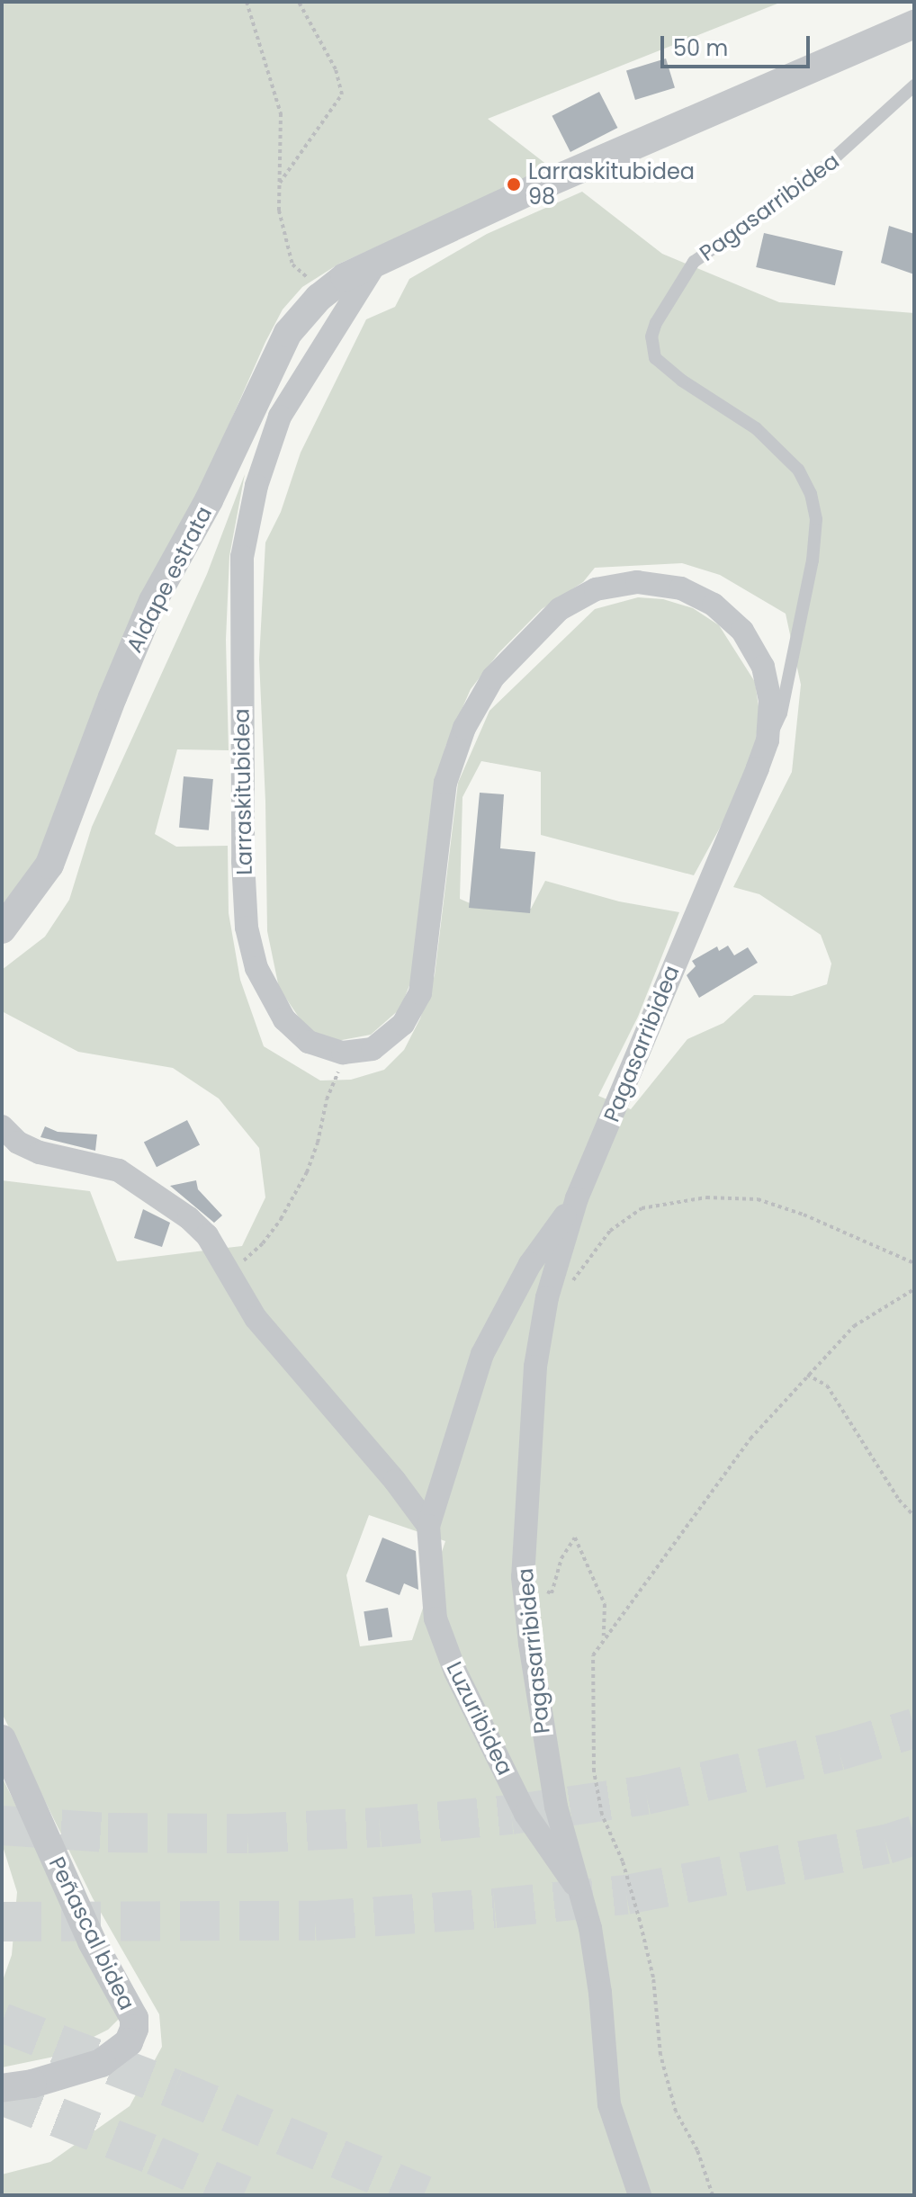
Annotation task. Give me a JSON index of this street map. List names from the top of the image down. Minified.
{"streets":{"street":["Pagasarribidea","Aldape estrata","Larraskitubidea","Luzuribidea","Peñascal bidea"]},"crossings":[["Pagasarribidea","Larraskitubidea"],["Pagasarribidea","Luzuribidea"],["Aldape estrata","Larraskitubidea"]],"places":["Larraskitubidea 98"],"scale_bar":"50 m"}
